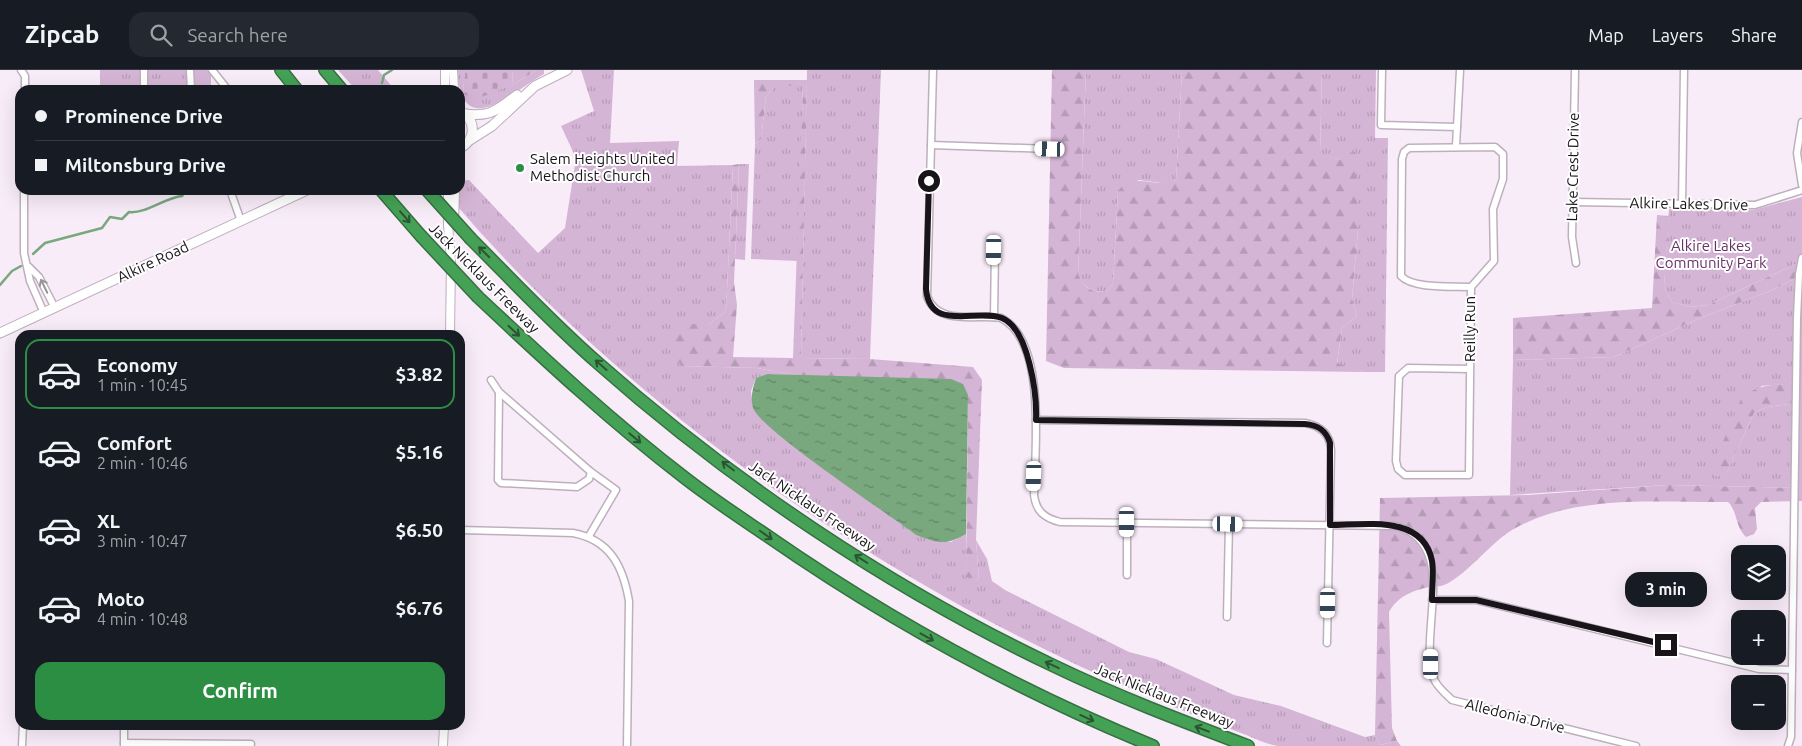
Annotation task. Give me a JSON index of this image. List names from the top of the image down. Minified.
{"streets":{"highway":["Jack Nicklaus Freeway"],"main road":["Alkire Road"],"street":["Lake Crest Drive","Alkire Lakes Drive","Reilly Run","Alledonia Drive"]},"crossings":[["Lake Crest Drive","Alkire Lakes Drive"]],"parks":["Alkire Lakes Community Park"],"places":["Salem Heights United Methodist Church"],"page":{"header":"Zipcab","search":"Search here","nav":["Map","Layers","Share"],"banner":["Prominence Drive","Miltonsburg Drive"],"list":[{"name":"Economy","note":"1 min · 10:45","value":"$3.82"},{"name":"Comfort","note":"2 min · 10:46","value":"$5.16"},{"name":"XL","note":"3 min · 10:47","value":"$6.50"},{"name":"Moto","note":"4 min · 10:48","value":"$6.76"}],"map_buttons":["+","−"],"bubble":"3 min","buttons":"Confirm"}}
